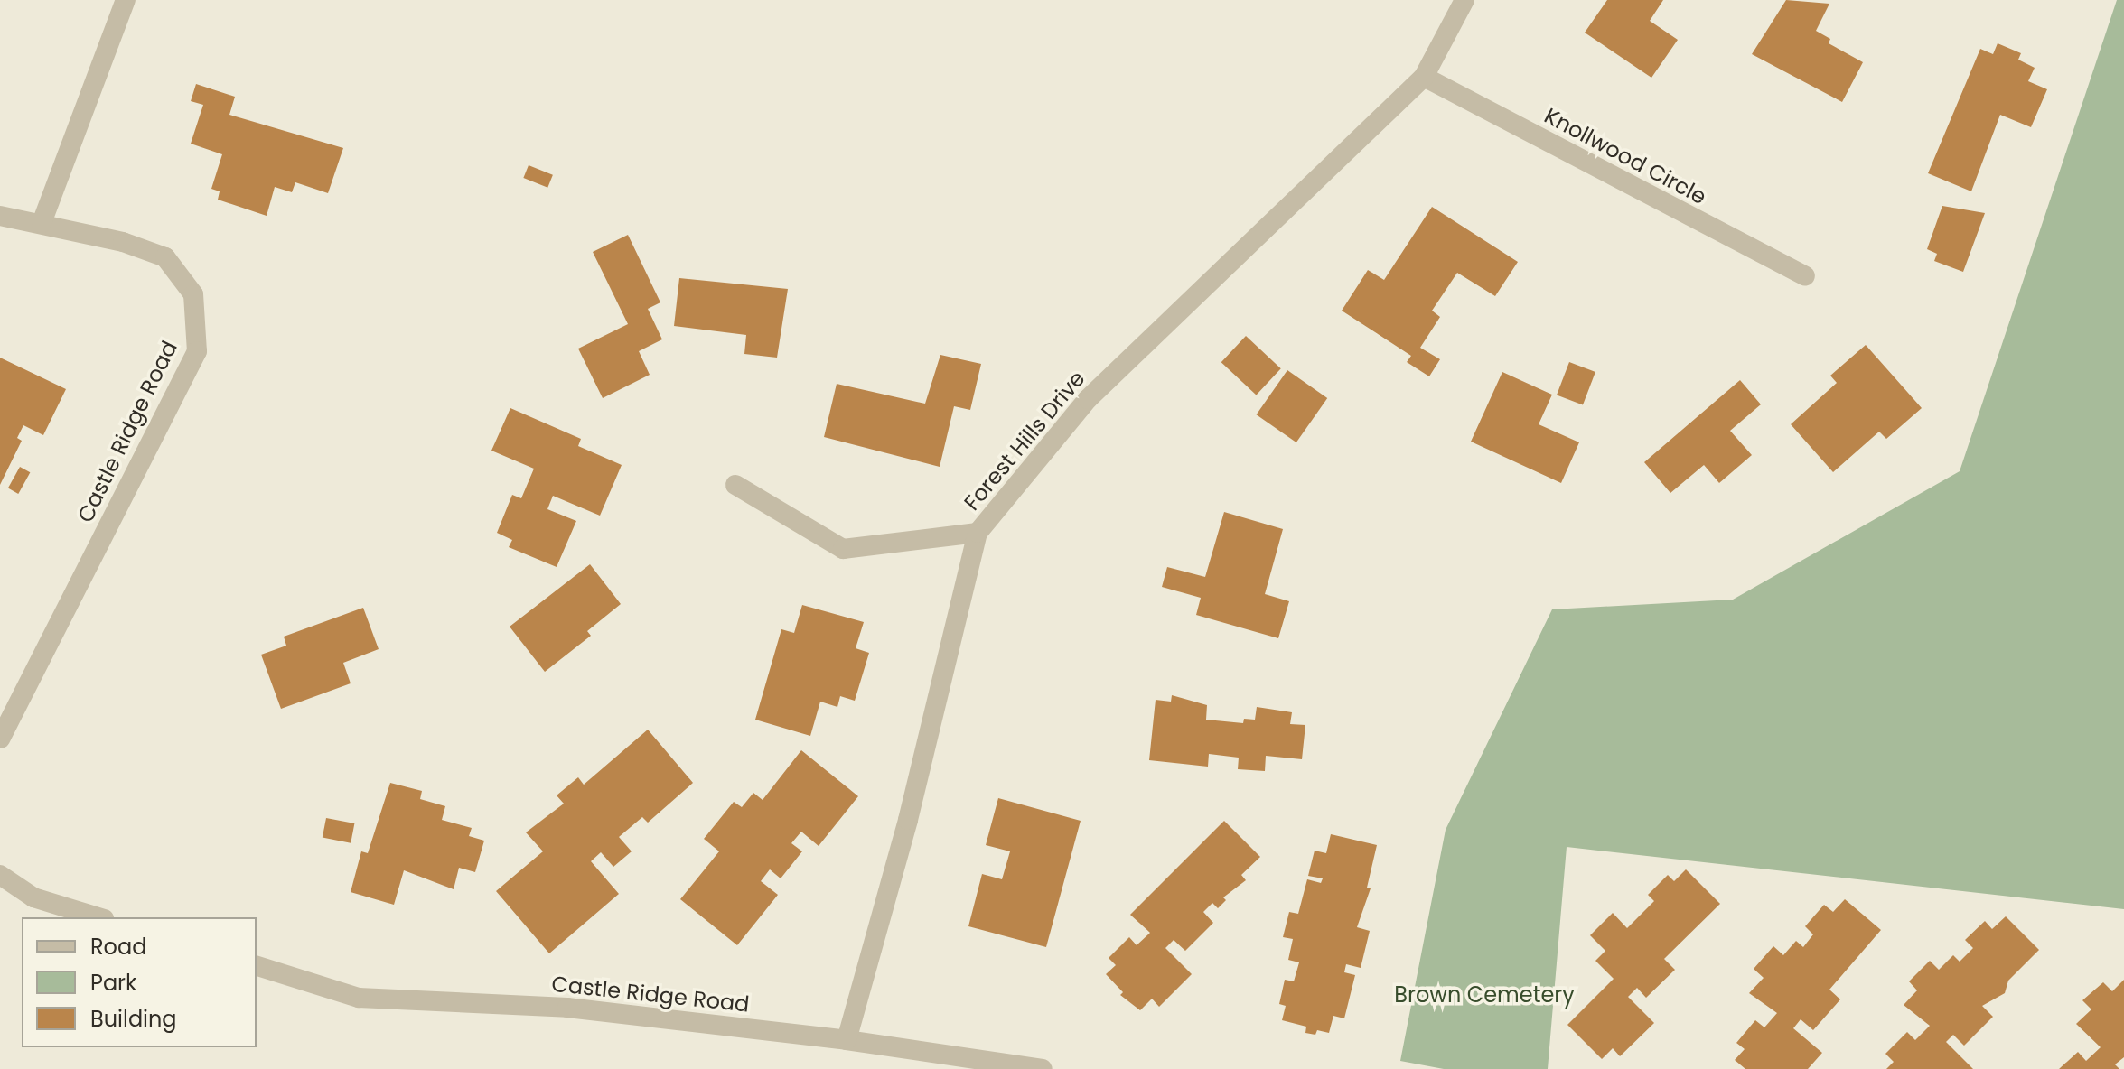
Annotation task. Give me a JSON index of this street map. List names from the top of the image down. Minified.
{"streets":{"street":["Knollwood Circle","Castle Ridge Road","Forest Hills Drive"]},"crossings":[["Knollwood Circle","Forest Hills Drive"],["Castle Ridge Road","Forest Hills Drive"]],"parks":["Brown Cemetery"],"legend":["Road","Park","Building"]}
